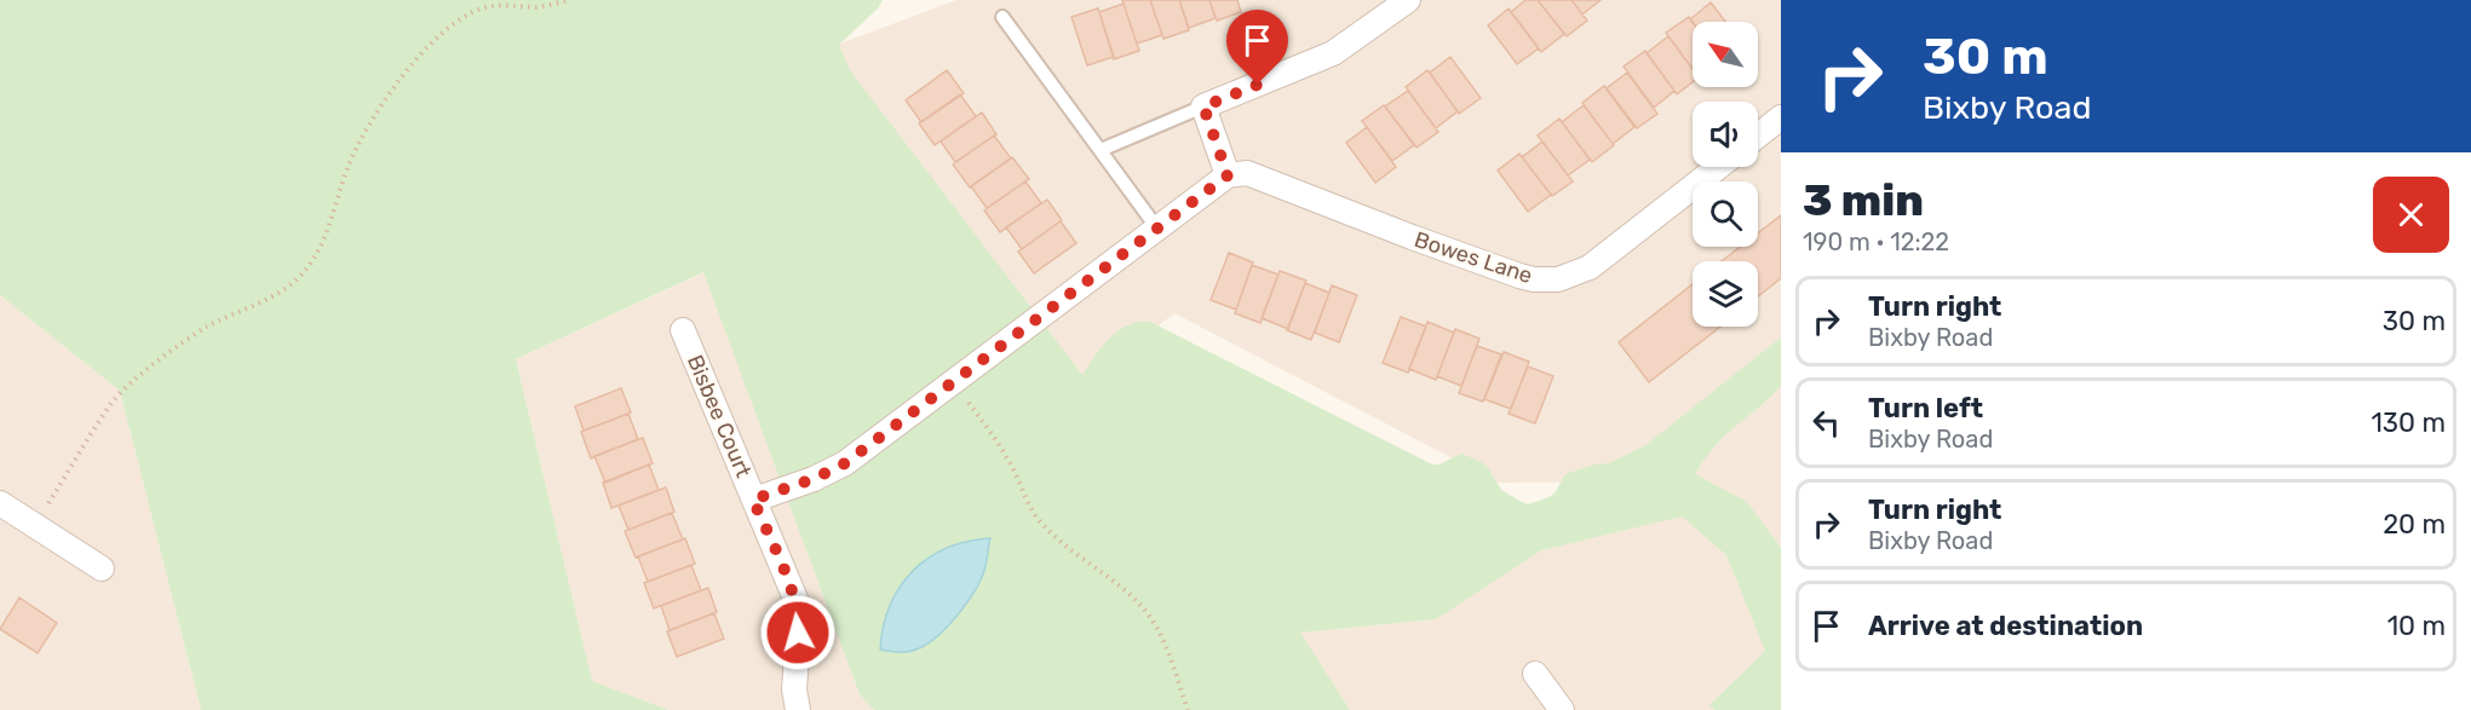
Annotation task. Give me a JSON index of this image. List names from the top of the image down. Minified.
{"streets":{"street":["Bowes Lane","Bisbee Court"]},"north":"top left","page":{"turn":["30 m","Bixby Road"],"heading":["3 min","190 m · 12:22"],"list":[{"name":"Turn right","note":"Bixby Road","value":"30 m"},{"name":"Turn left","note":"Bixby Road","value":"130 m"},{"name":"Turn right","note":"Bixby Road","value":"20 m"},{"name":"Arrive at destination","value":"10 m"}]}}
